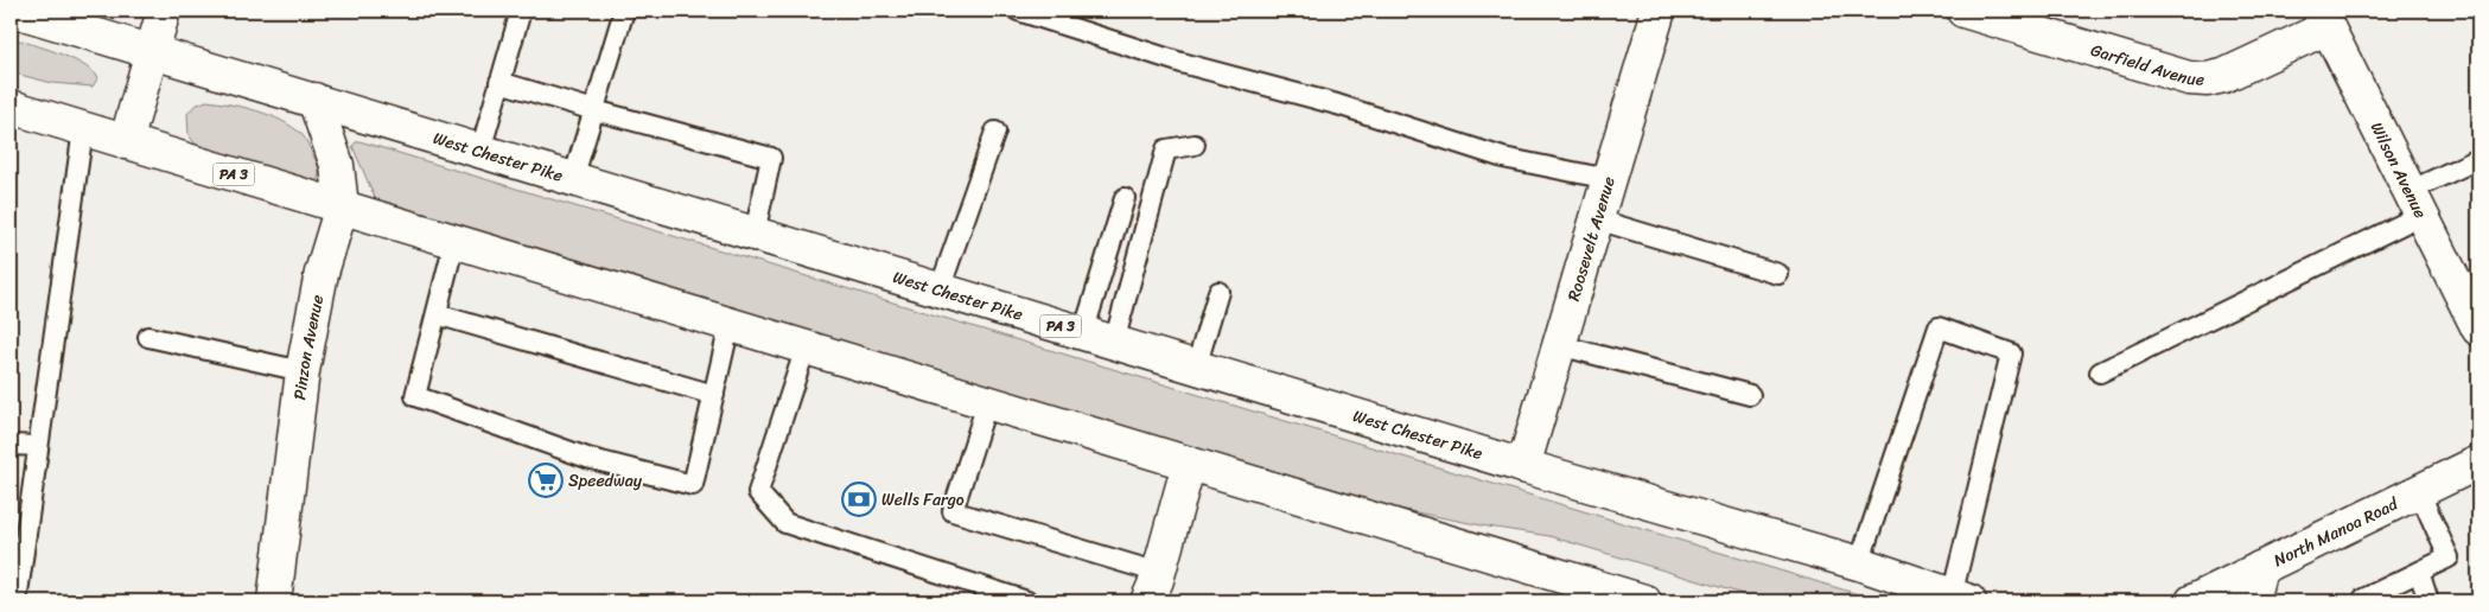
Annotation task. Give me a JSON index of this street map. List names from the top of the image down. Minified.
{"streets":{"main road":["Garfield Avenue","West Chester Pike","Wilson Avenue","PA 3","Roosevelt Avenue","Pinzon Avenue","North Manoa Road"]},"crossings":[["Garfield Avenue","Wilson Avenue"],["West Chester Pike","Roosevelt Avenue"],["West Chester Pike","Pinzon Avenue"],["PA 3","Pinzon Avenue"]],"places":{"supermarket":["Speedway"],"bank":["Wells Fargo"]}}
